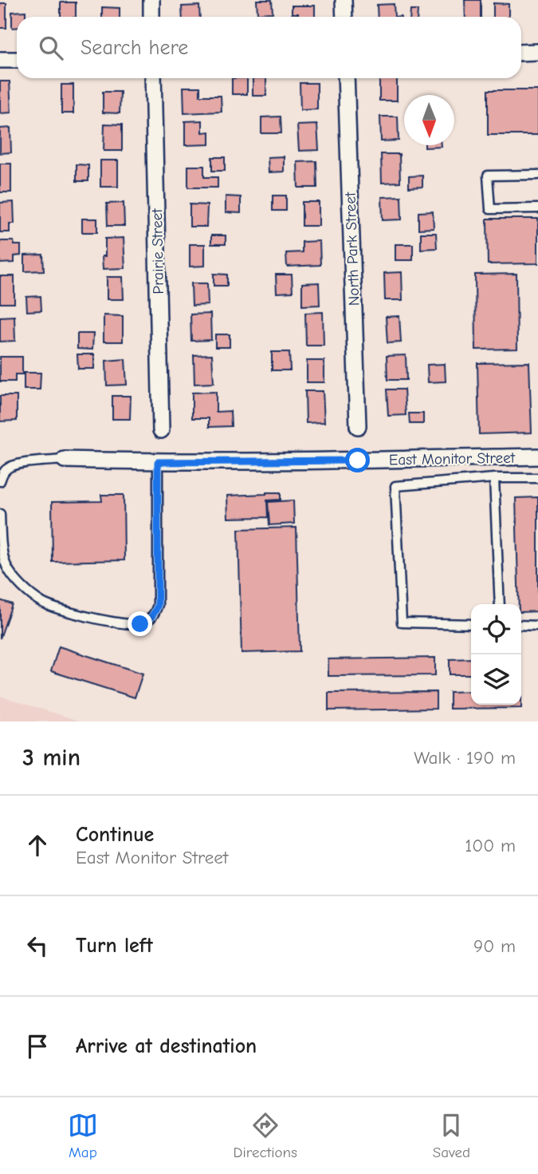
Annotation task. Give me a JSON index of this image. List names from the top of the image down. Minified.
{"streets":{"street":["North Park Street","Prairie Street","East Monitor Street"]},"north":"bottom","page":{"search":"Search here","heading":["3 min","Walk · 190 m"],"list":[["Continue","East Monitor Street","100 m"],["Turn left","90 m"],"Arrive at destination"],"nav":["Map","Directions","Saved"]}}
